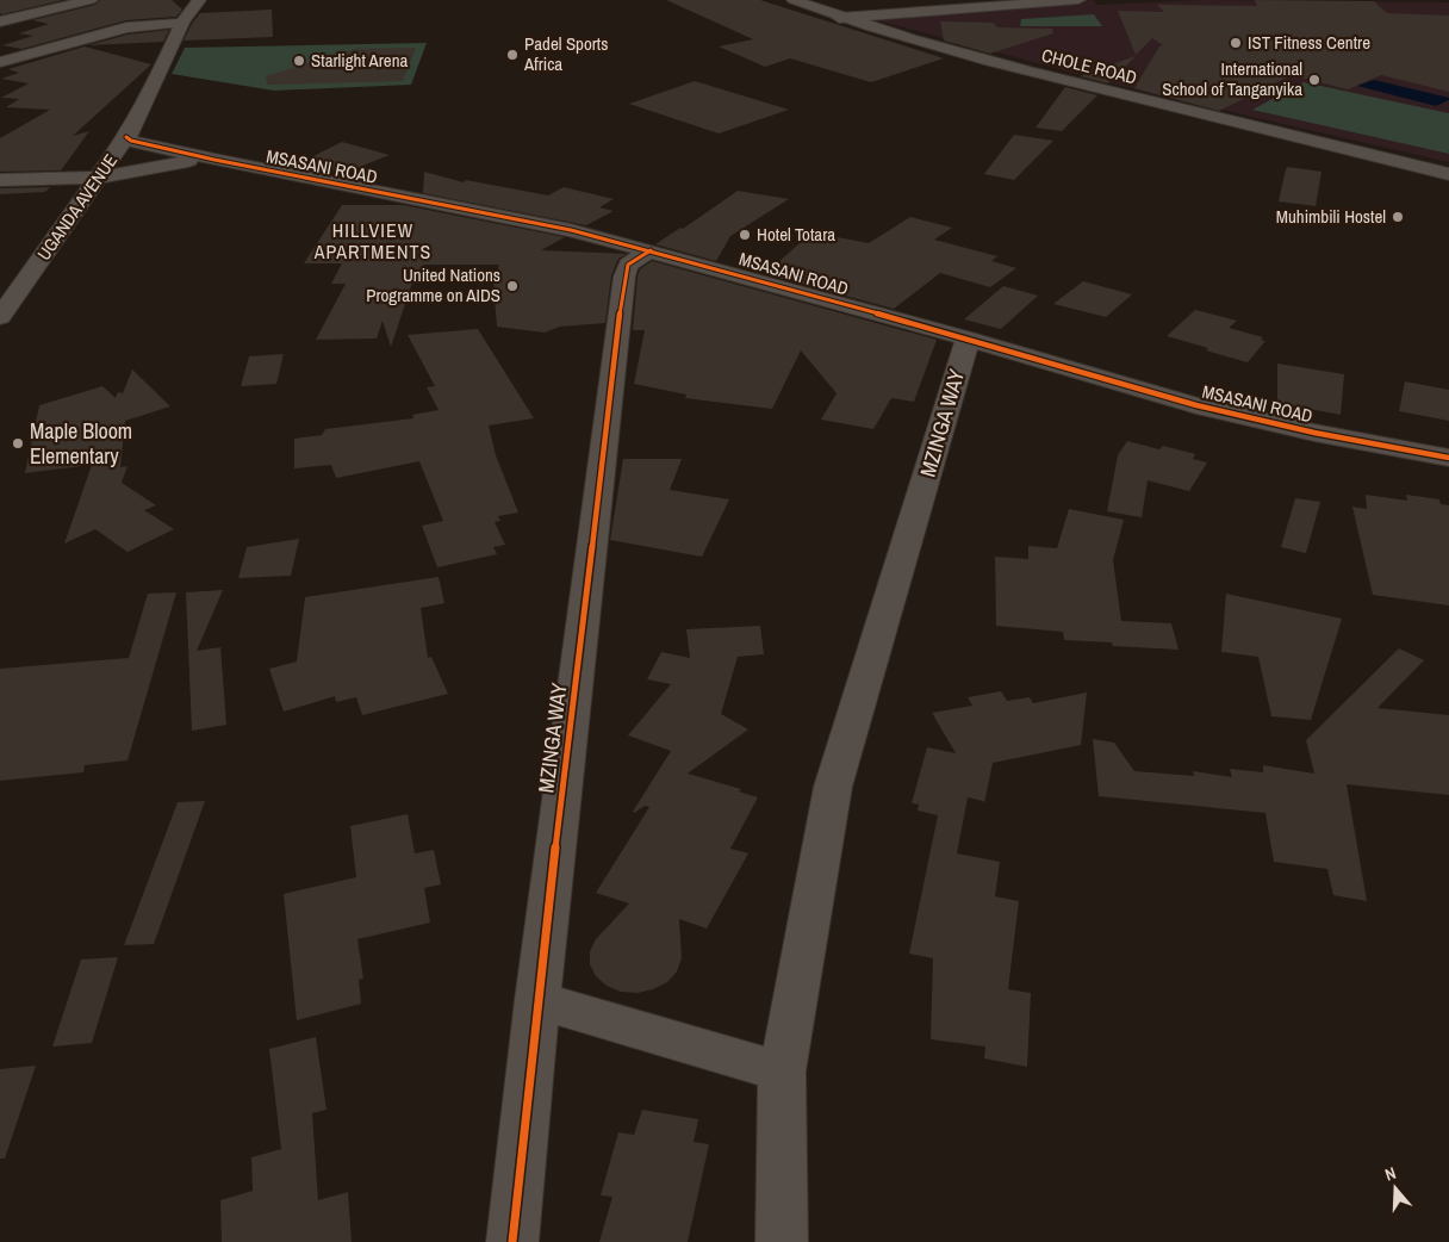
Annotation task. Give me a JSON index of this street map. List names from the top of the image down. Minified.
{"streets":{"street":["CHOLE ROAD","MSASANI ROAD","UGANDA AVENUE","MZINGA WAY"]},"crossings":[["MSASANI ROAD","UGANDA AVENUE"],["MSASANI ROAD","MZINGA WAY"]],"districts":["HILLVIEW APARTMENTS"],"places":["IST Fitness Centre","Padel Sports Africa","Starlight Arena","International School of Tanganyika","Muhimbili Hostel","Hotel Totara","United Nations Programme on AIDS","Maple Bloom Elementary"],"north":"top"}
